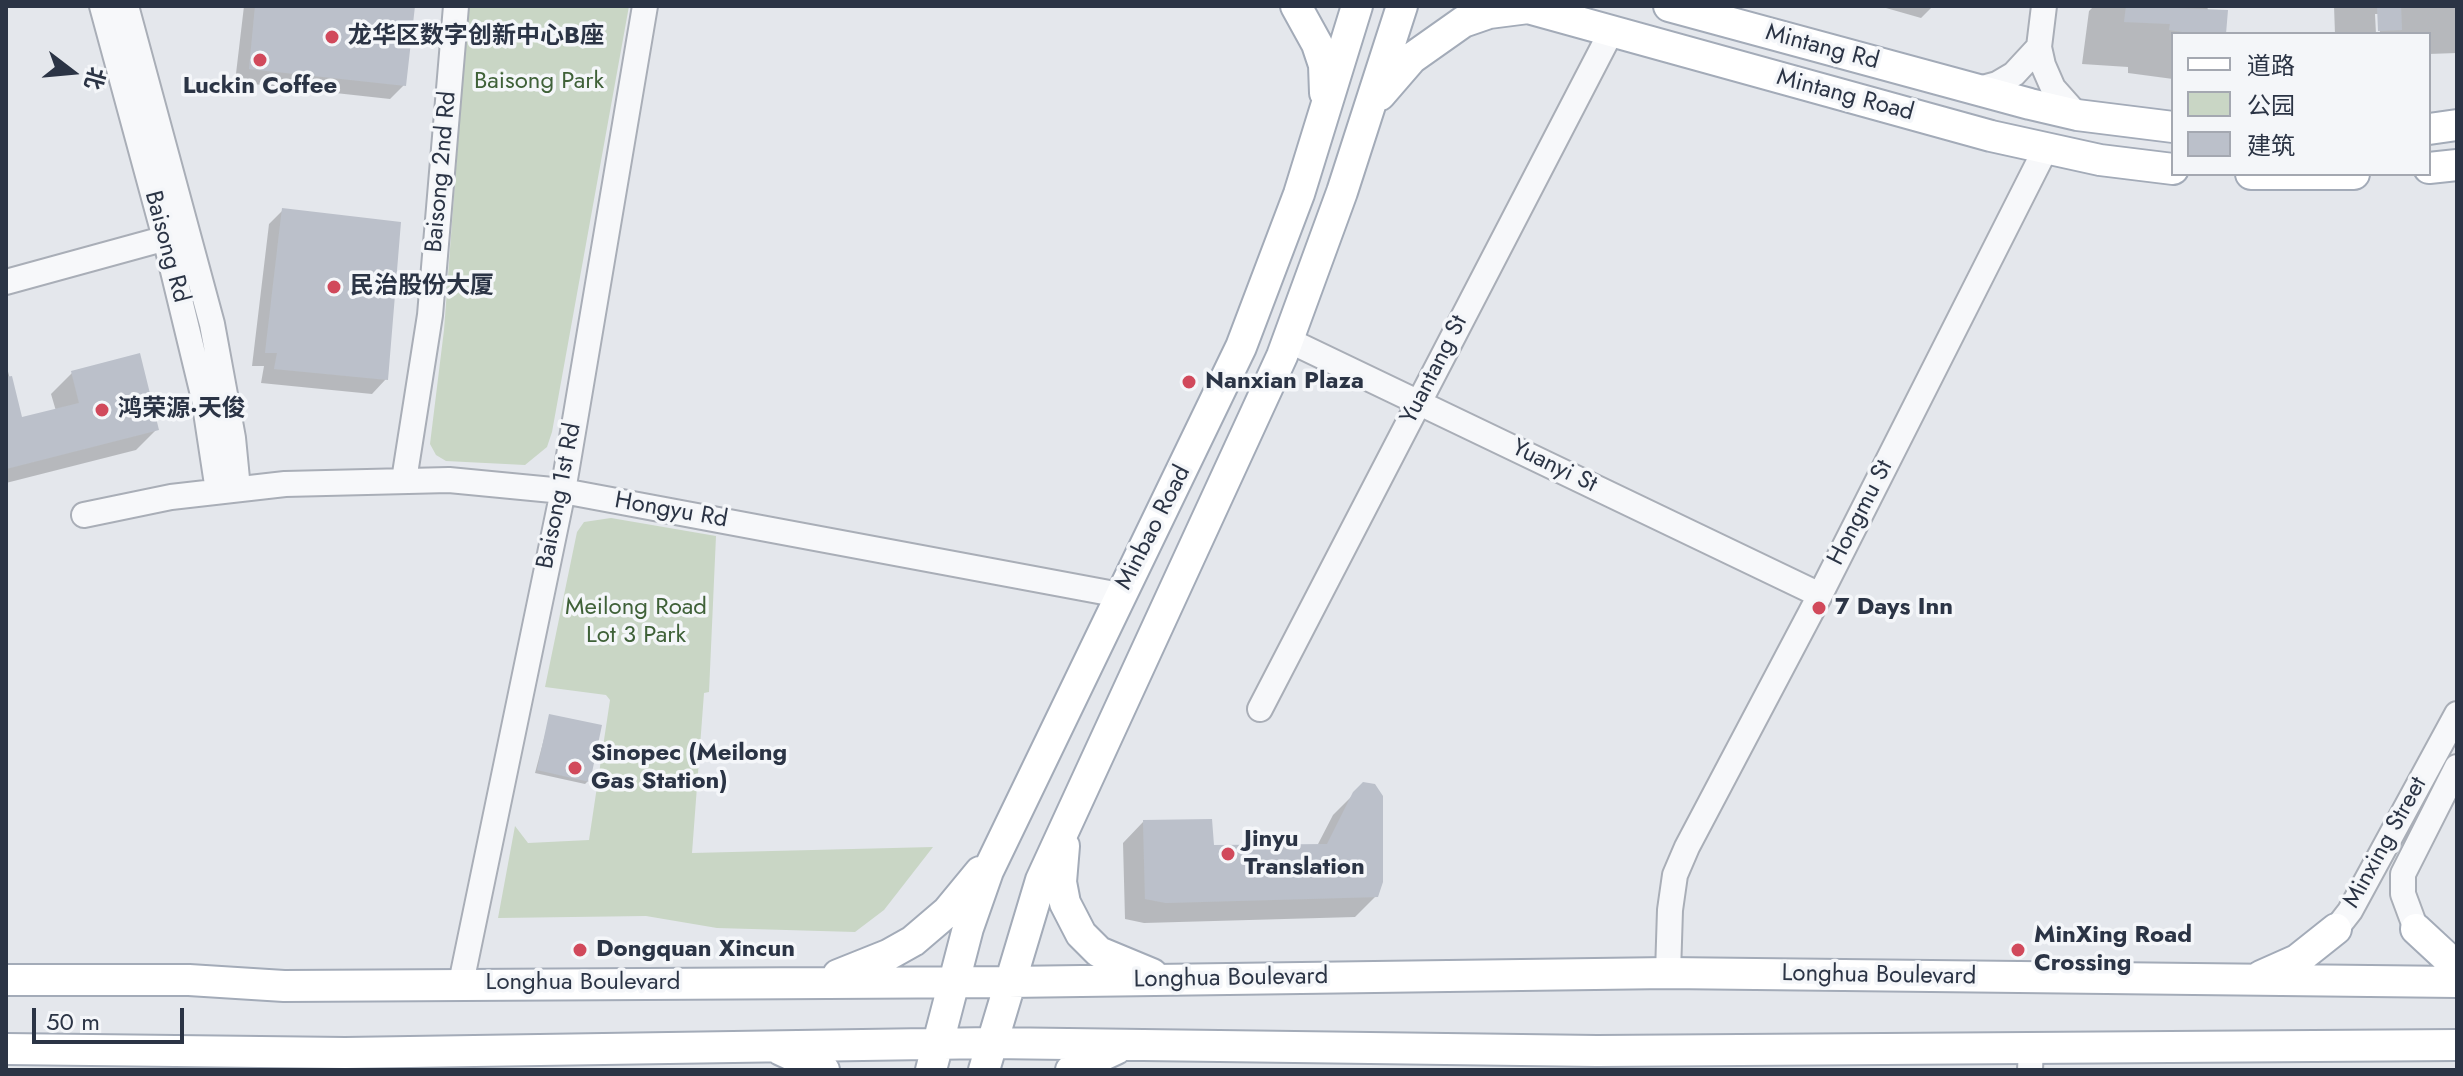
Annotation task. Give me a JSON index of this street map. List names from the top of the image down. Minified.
{"streets":{"main road":["Mintang Rd","Mintang Road","Minbao Road","Longhua Boulevard"],"street":["Baisong 2nd Rd","Baisong Rd","Yuantang St","Yuanyi St","Baisong 1st Rd","Hongyu Rd","Hongmu St","Minxing Street"]},"crossings":[["Mintang Road","Yuantang St"],["Mintang Road","Hongmu St"],["Baisong 2nd Rd","Hongyu Rd"],["Baisong Rd","Hongyu Rd"],["Yuantang St","Yuanyi St"],["Yuanyi St","Hongmu St"],["Yuanyi St","Minbao Road"],["Baisong 1st Rd","Hongyu Rd"],["Baisong 1st Rd","Longhua Boulevard"],["Hongyu Rd","Minbao Road"],["Hongmu St","Longhua Boulevard"],["Minbao Road","Longhua Boulevard"]],"parks":["Baisong Park","Meilong Road Lot 3 Park"],"places":["龙华区数字创新中心B座","Luckin Coffee","民治股份大厦","Nanxian Plaza","鸿荣源·天俊","7 Days Inn","Sinopec (Meilong Gas Station)","Jinyu Translation","Dongquan Xincun","MinXing Road Crossing"],"legend":["道路","公园","建筑"],"scale_bar":"50 m","north":"right"}
